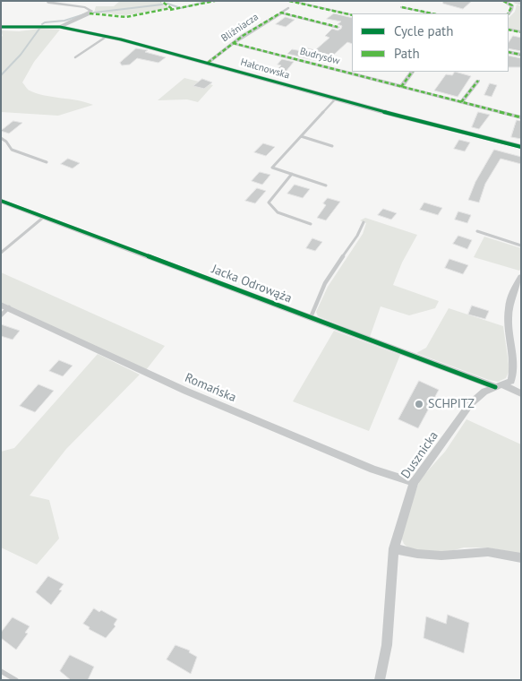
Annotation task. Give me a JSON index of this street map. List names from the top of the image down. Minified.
{"streets":{"street":["Bliźniacza","Budrysów","Hałcnowska","Jacka Odrowąża","Romańska","Dusznicka"]},"crossings":[["Bliźniacza","Budrysów"],["Bliźniacza","Hałcnowska"],["Jacka Odrowąża","Dusznicka"],["Romańska","Dusznicka"]],"places":["SCHPITZ"],"legend":["Cycle path","Path"]}
